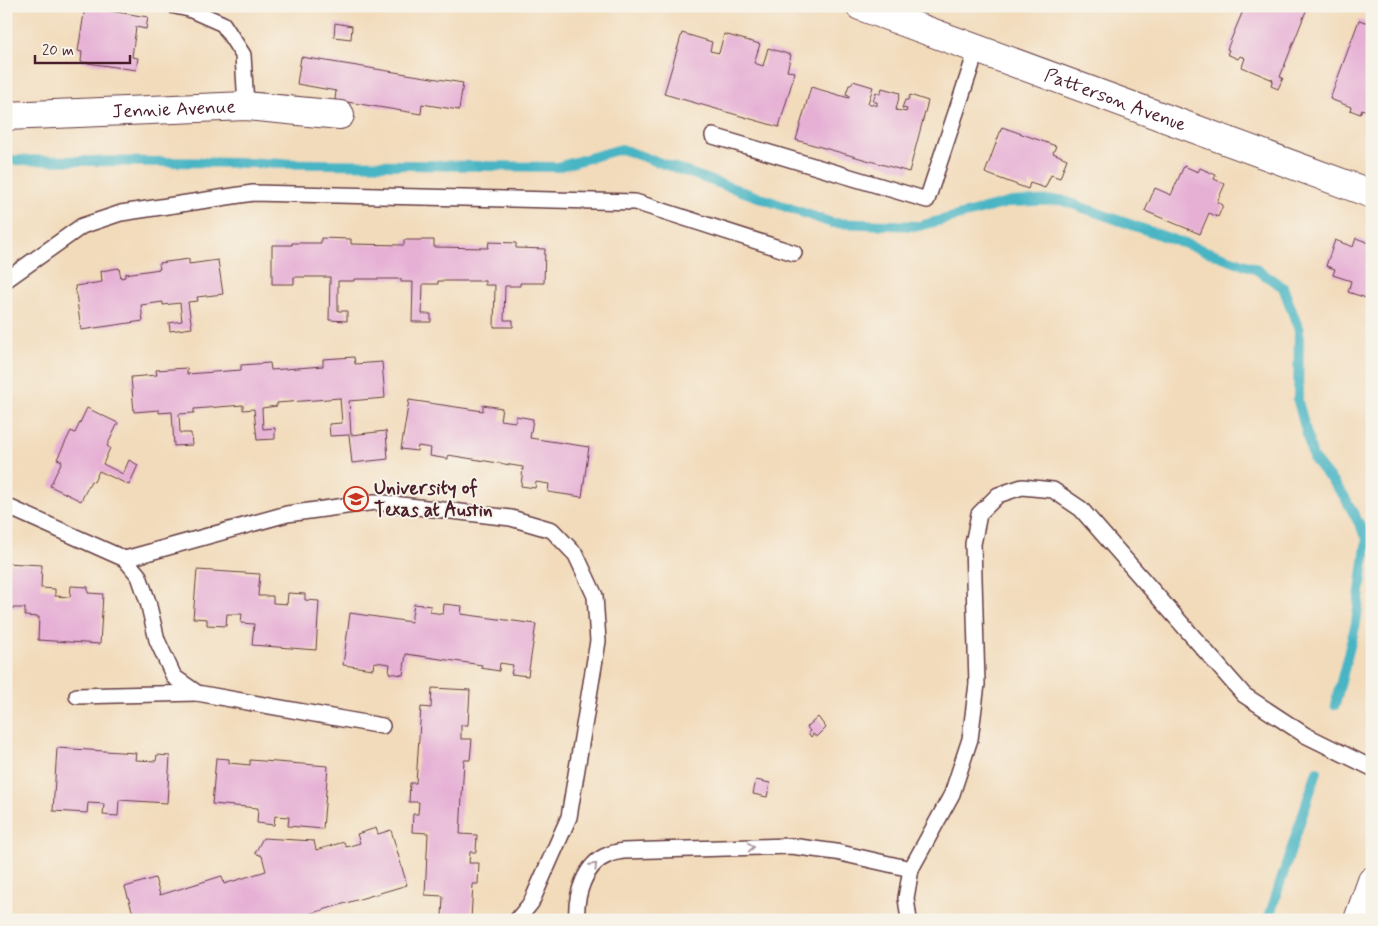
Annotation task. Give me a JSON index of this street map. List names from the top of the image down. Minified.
{"streets":{"street":["Patterson Avenue","Jennie Avenue"]},"places":{"school or university":["University of Texas at Austin"]},"scale_bar":"20 m"}
